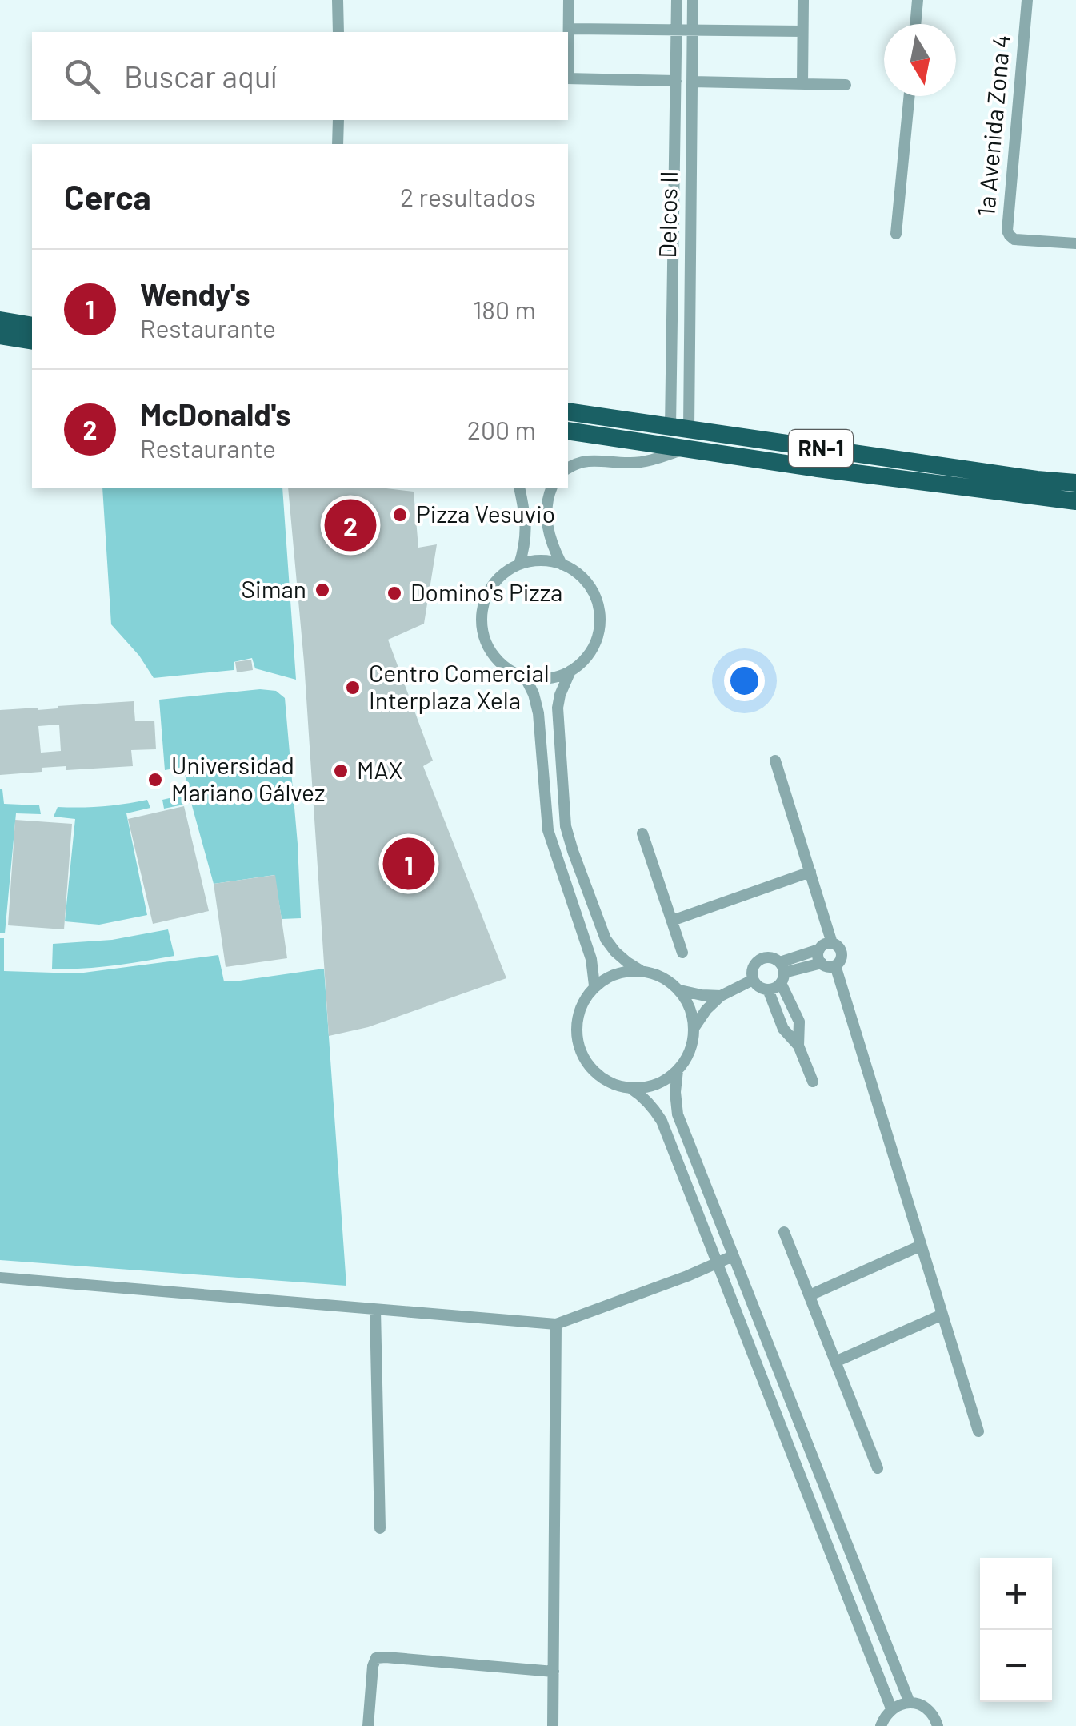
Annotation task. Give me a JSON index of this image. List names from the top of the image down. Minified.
{"streets":{"highway":["RN-1"],"street":["1a Avenida Zona 4","Delcos II"]},"crossings":[["Delcos II","RN-1"]],"places":["Pizza Vesuvio","Siman","Domino's Pizza","Centro Comercial Interplaza Xela","MAX","Universidad Mariano Gálvez"],"north":"bottom","page":{"search":"Buscar aquí","heading":["Cerca","2 resultados"],"list":[{"mark":"1","name":"Wendy's","note":"Restaurante","value":"180 m"},{"mark":"2","name":"McDonald's","note":"Restaurante","value":"200 m"}],"pins":["2","1"],"map_buttons":["+","−"]}}
